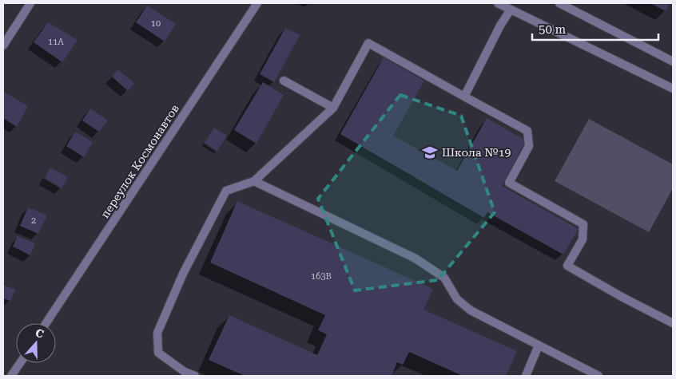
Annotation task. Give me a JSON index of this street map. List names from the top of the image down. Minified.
{"streets":{"street":["переулок Космонавтов"]},"places":{"school or university":["Школа №19"]},"house_numbers":["10","11А","2","163В"],"scale_bar":"50 m","north":"top"}
